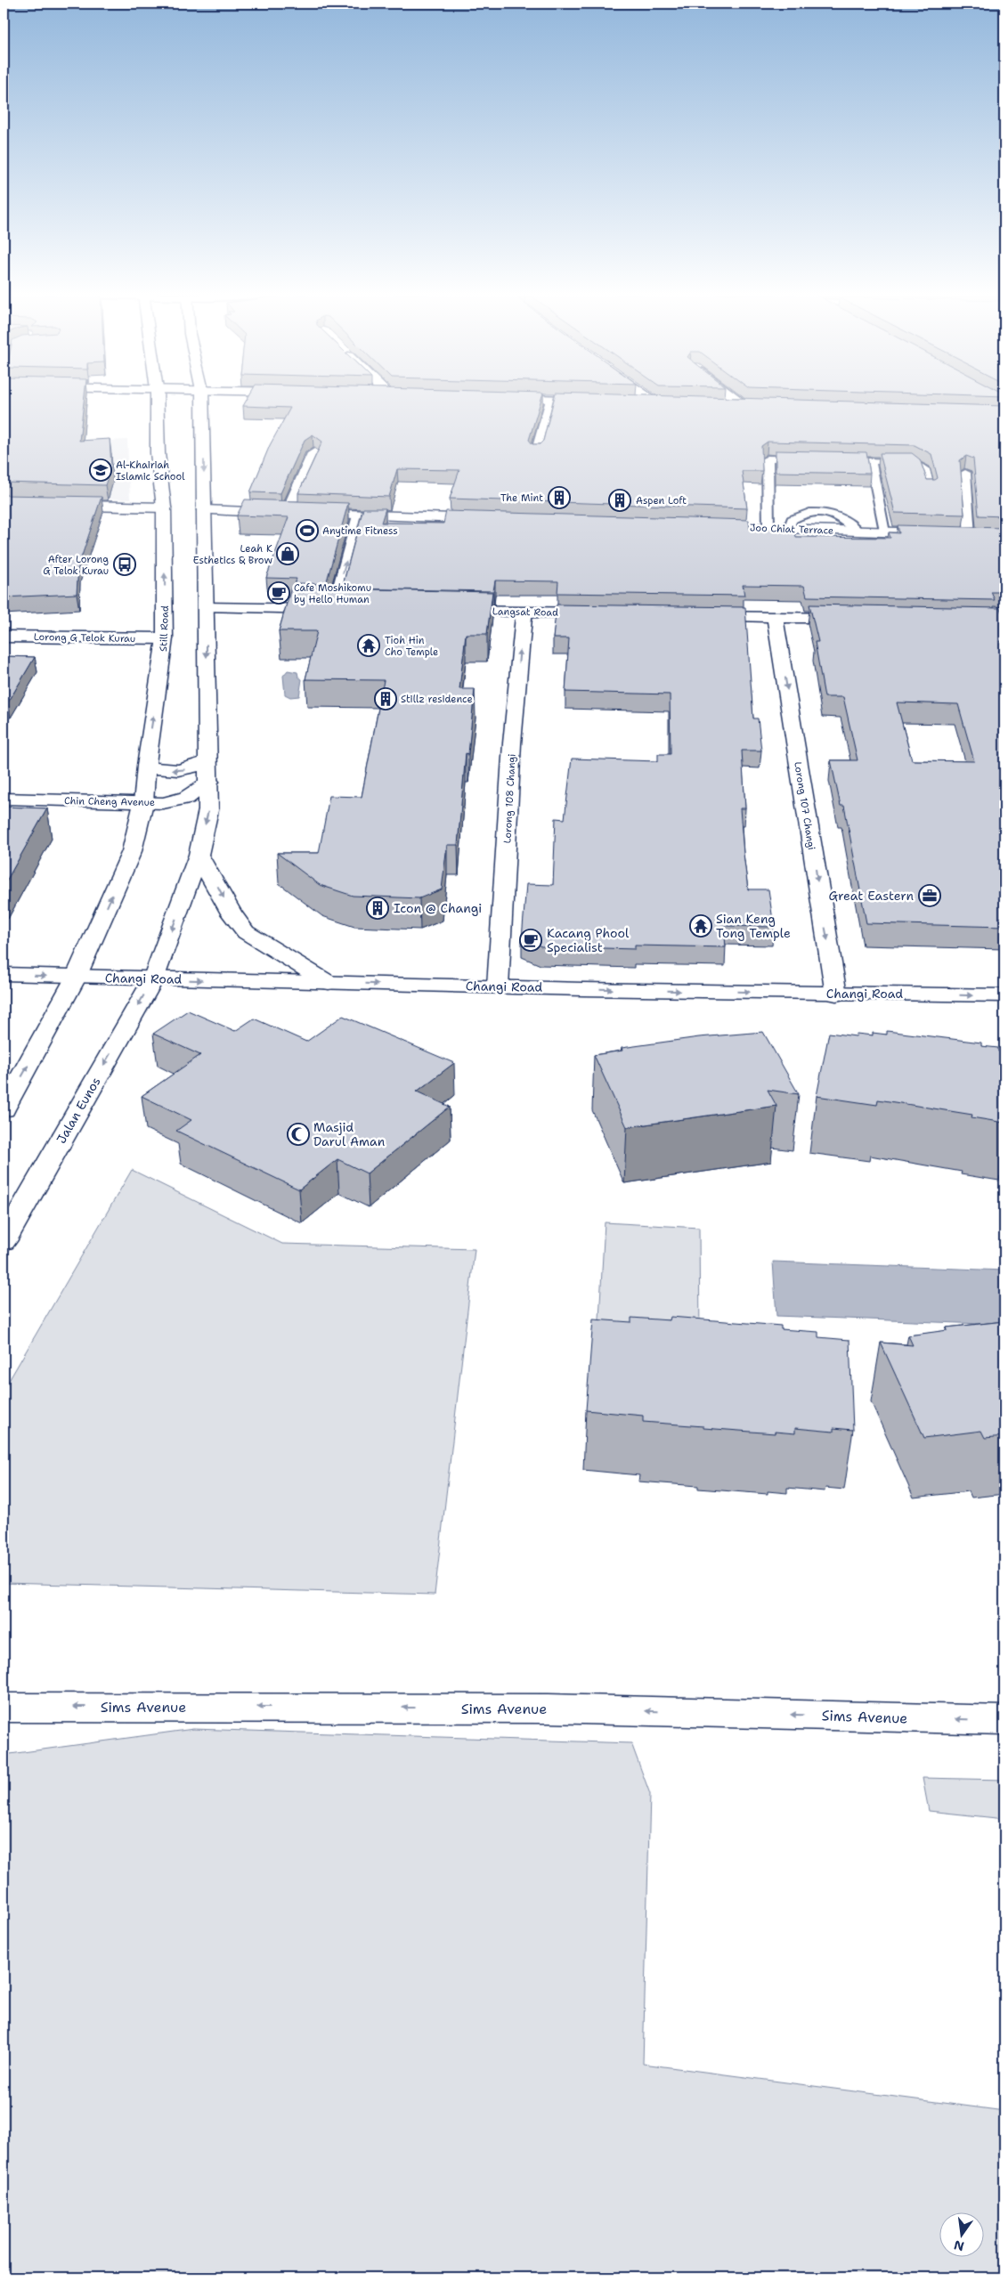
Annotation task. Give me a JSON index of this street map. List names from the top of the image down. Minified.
{"streets":{"main road":["Joo Chiat Terrace","Langsat Road","Still Road","Lorong G Telok Kurau","Lorong 108 Changi","Chin Cheng Avenue","Lorong 107 Changi","Changi Road","Jalan Eunos","Sims Avenue"]},"crossings":[["Langsat Road","Lorong 108 Changi"],["Still Road","Lorong G Telok Kurau"],["Still Road","Chin Cheng Avenue"],["Still Road","Changi Road"],["Lorong 108 Changi","Changi Road"],["Lorong 107 Changi","Changi Road"],["Changi Road","Jalan Eunos"]],"one_way":["Lorong 108 Changi","Lorong 107 Changi","Changi Road","Sims Avenue"],"places":{"school or university":["Al-Khairiah Islamic School"],"building":["The Mint","Aspen Loft","Stillz residence","Icon @ Changi"],"sports":["Anytime Fitness"],"shop":["Leah K Esthetics & Brow"],"bus stop":["After Lorong G Telok Kurau"],"cafe":["Cafe Moshikomu by Hello Human","Kacang Phool Specialist"],"temple":["Tioh Hin Cho Temple","Sian Keng Tong Temple"],"office":["Great Eastern"],"mosque":["Masjid Darul Aman"]},"north":"bottom"}
